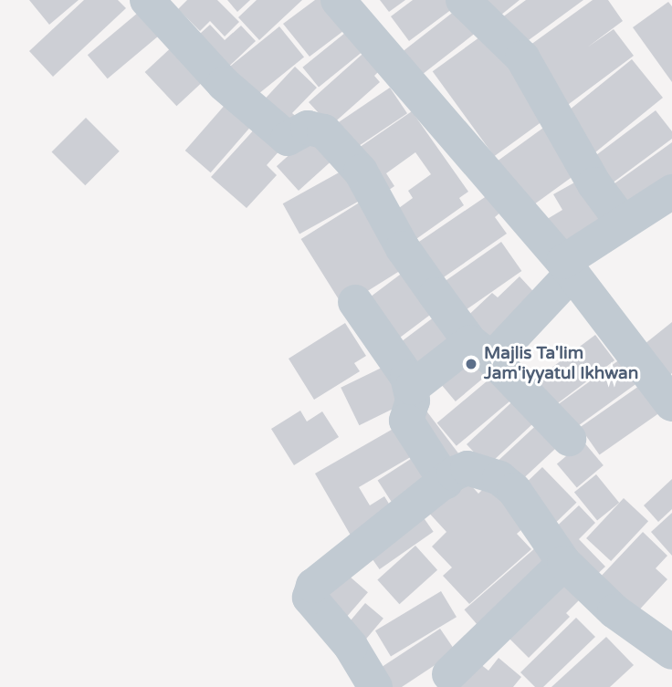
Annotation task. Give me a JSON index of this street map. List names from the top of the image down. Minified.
{"places":["Majlis Ta'lim Jam'iyyatul Ikhwan"]}
